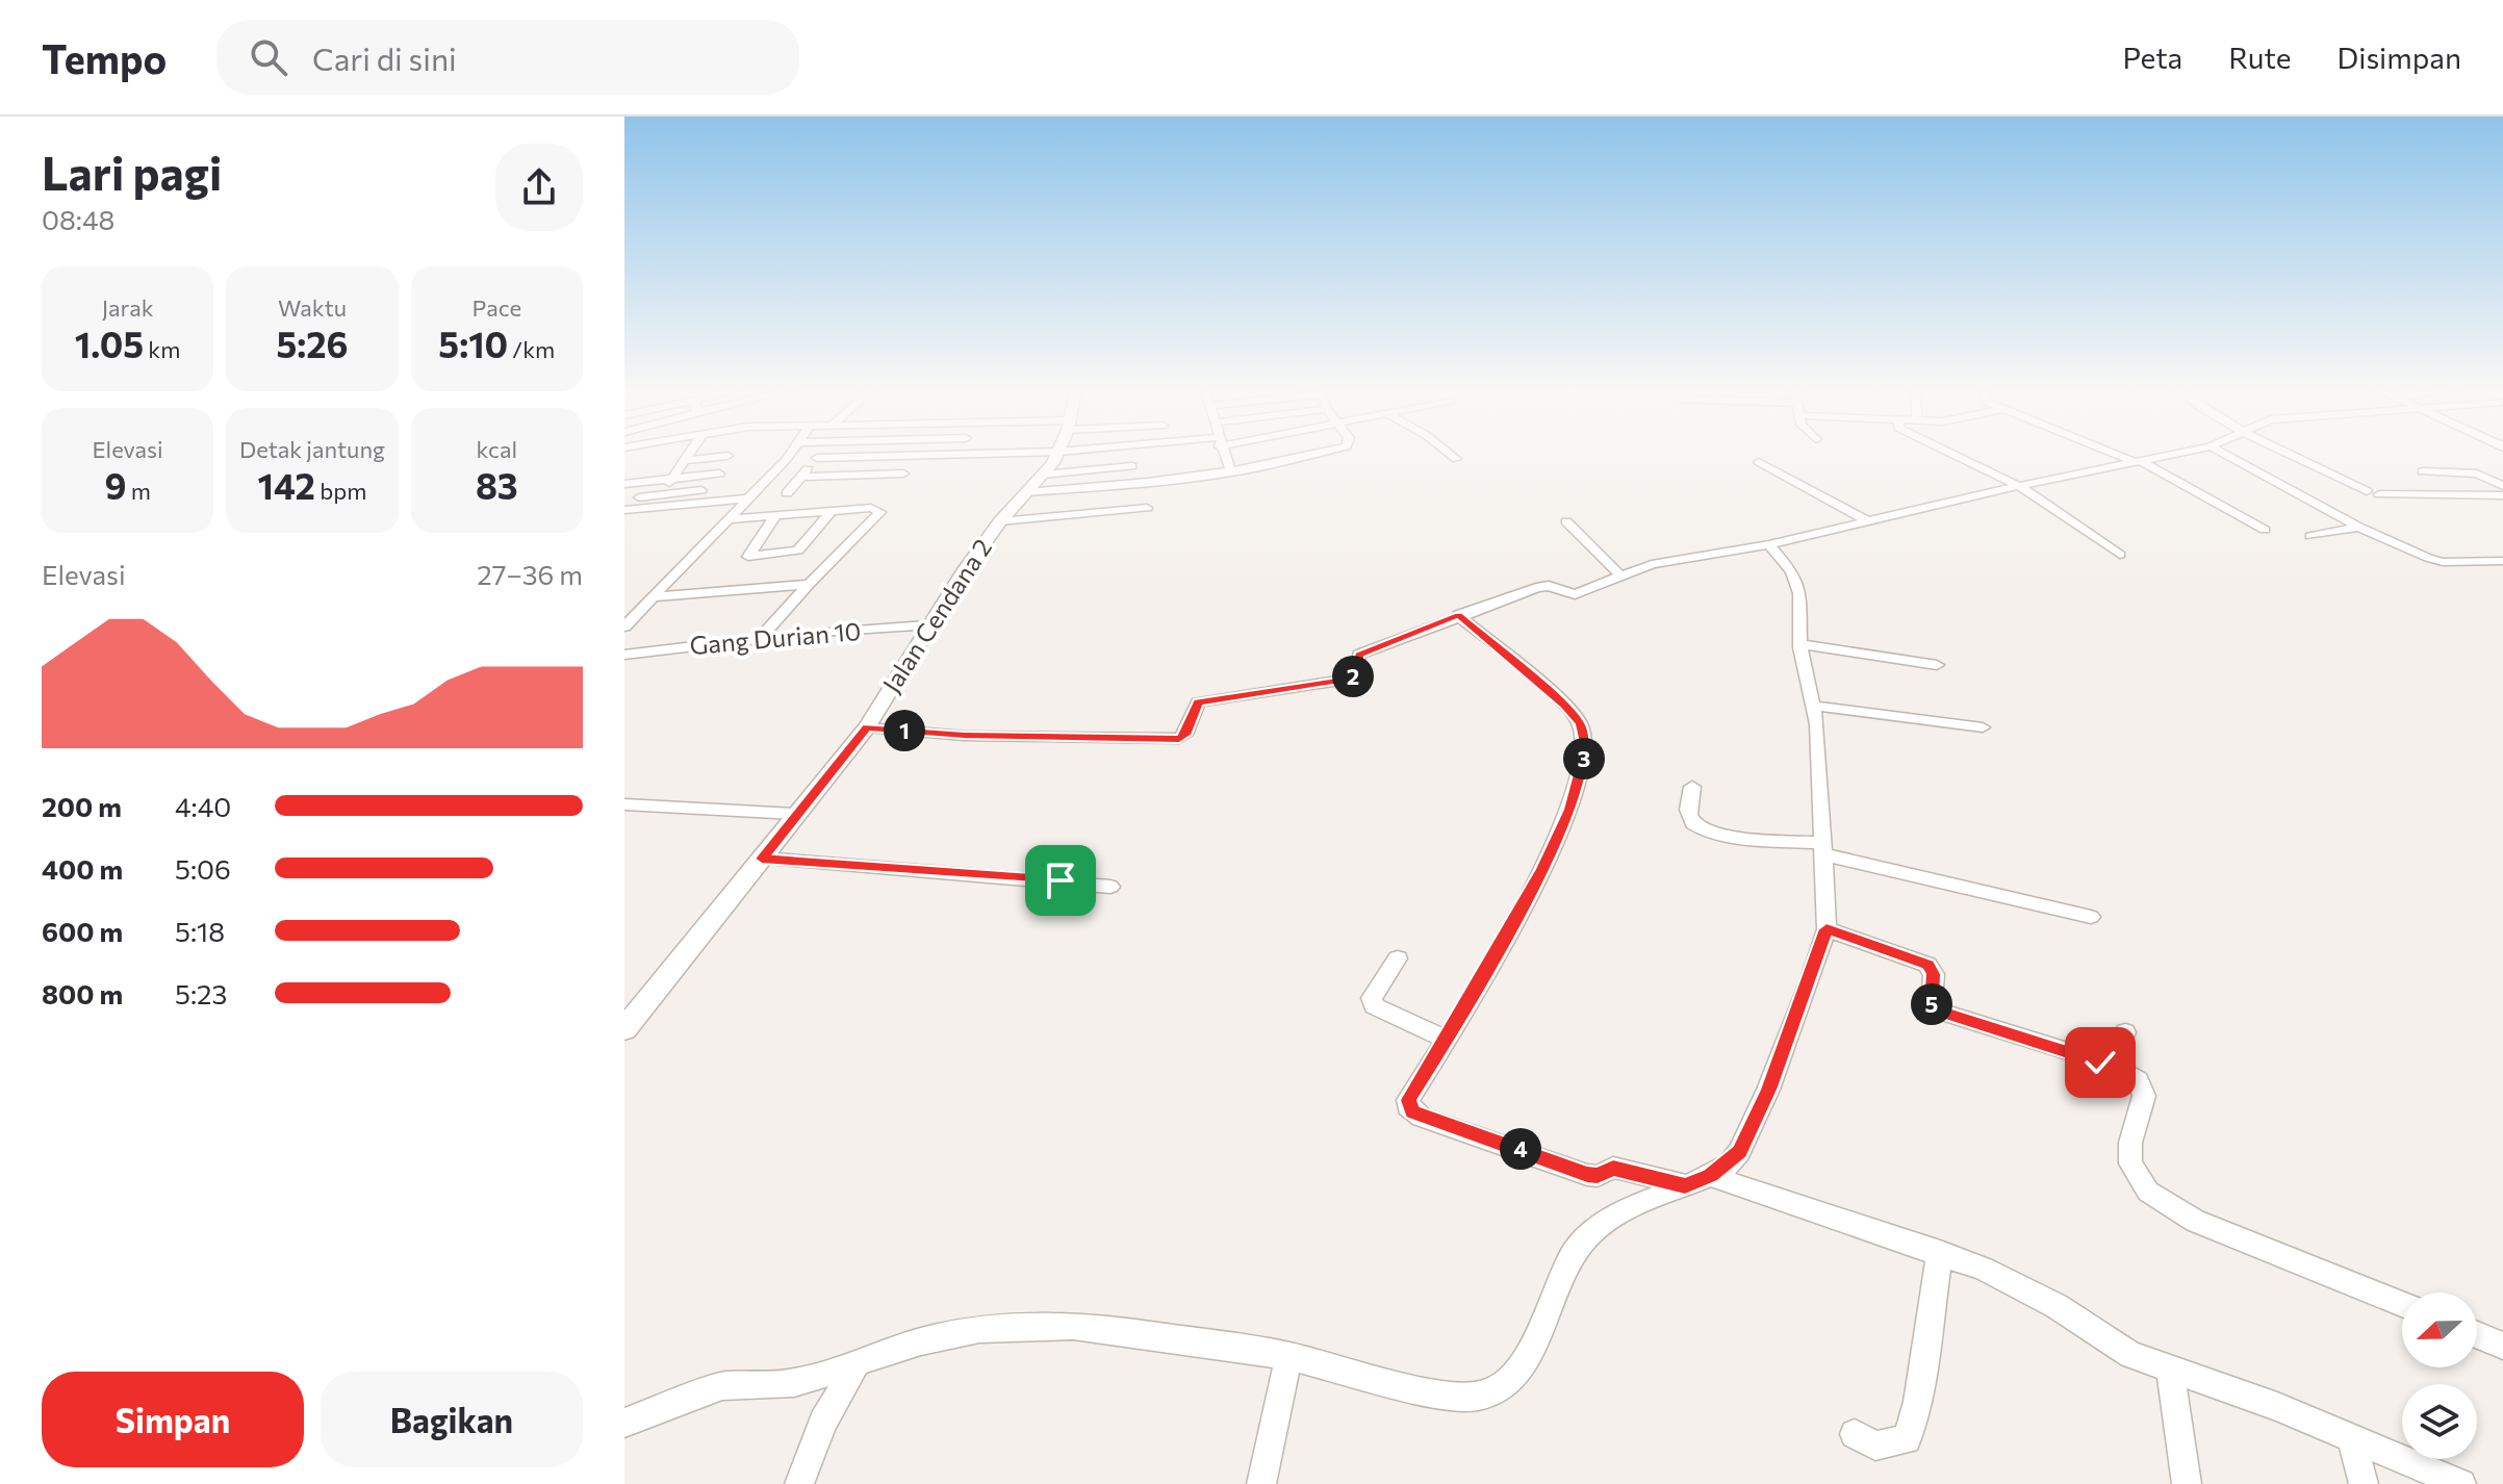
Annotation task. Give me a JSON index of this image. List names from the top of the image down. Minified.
{"streets":{"street":["Jalan Cendana 2","Gang Durian 10"]},"crossings":[["Jalan Cendana 2","Gang Durian 10"]],"north":"left","page":{"header":"Tempo","search":"Cari di sini","nav":["Peta","Rute","Disimpan"],"heading":["Lari pagi","08:48"],"stats":[["Jarak","1.05 km"],["Waktu","5:26"],["Pace","5:10 /km"],["Elevasi","9 m"],["Detak jantung","142 bpm"],["kcal","83"]],"chart":["Elevasi","27–36 m"],"pins":["2","1","3","5","4"],"list":[{"name":"200 m","note":"4:40"},{"name":"400 m","note":"5:06"},{"name":"600 m","note":"5:18"},{"name":"800 m","note":"5:23"}],"buttons":["Simpan","Bagikan"]}}
